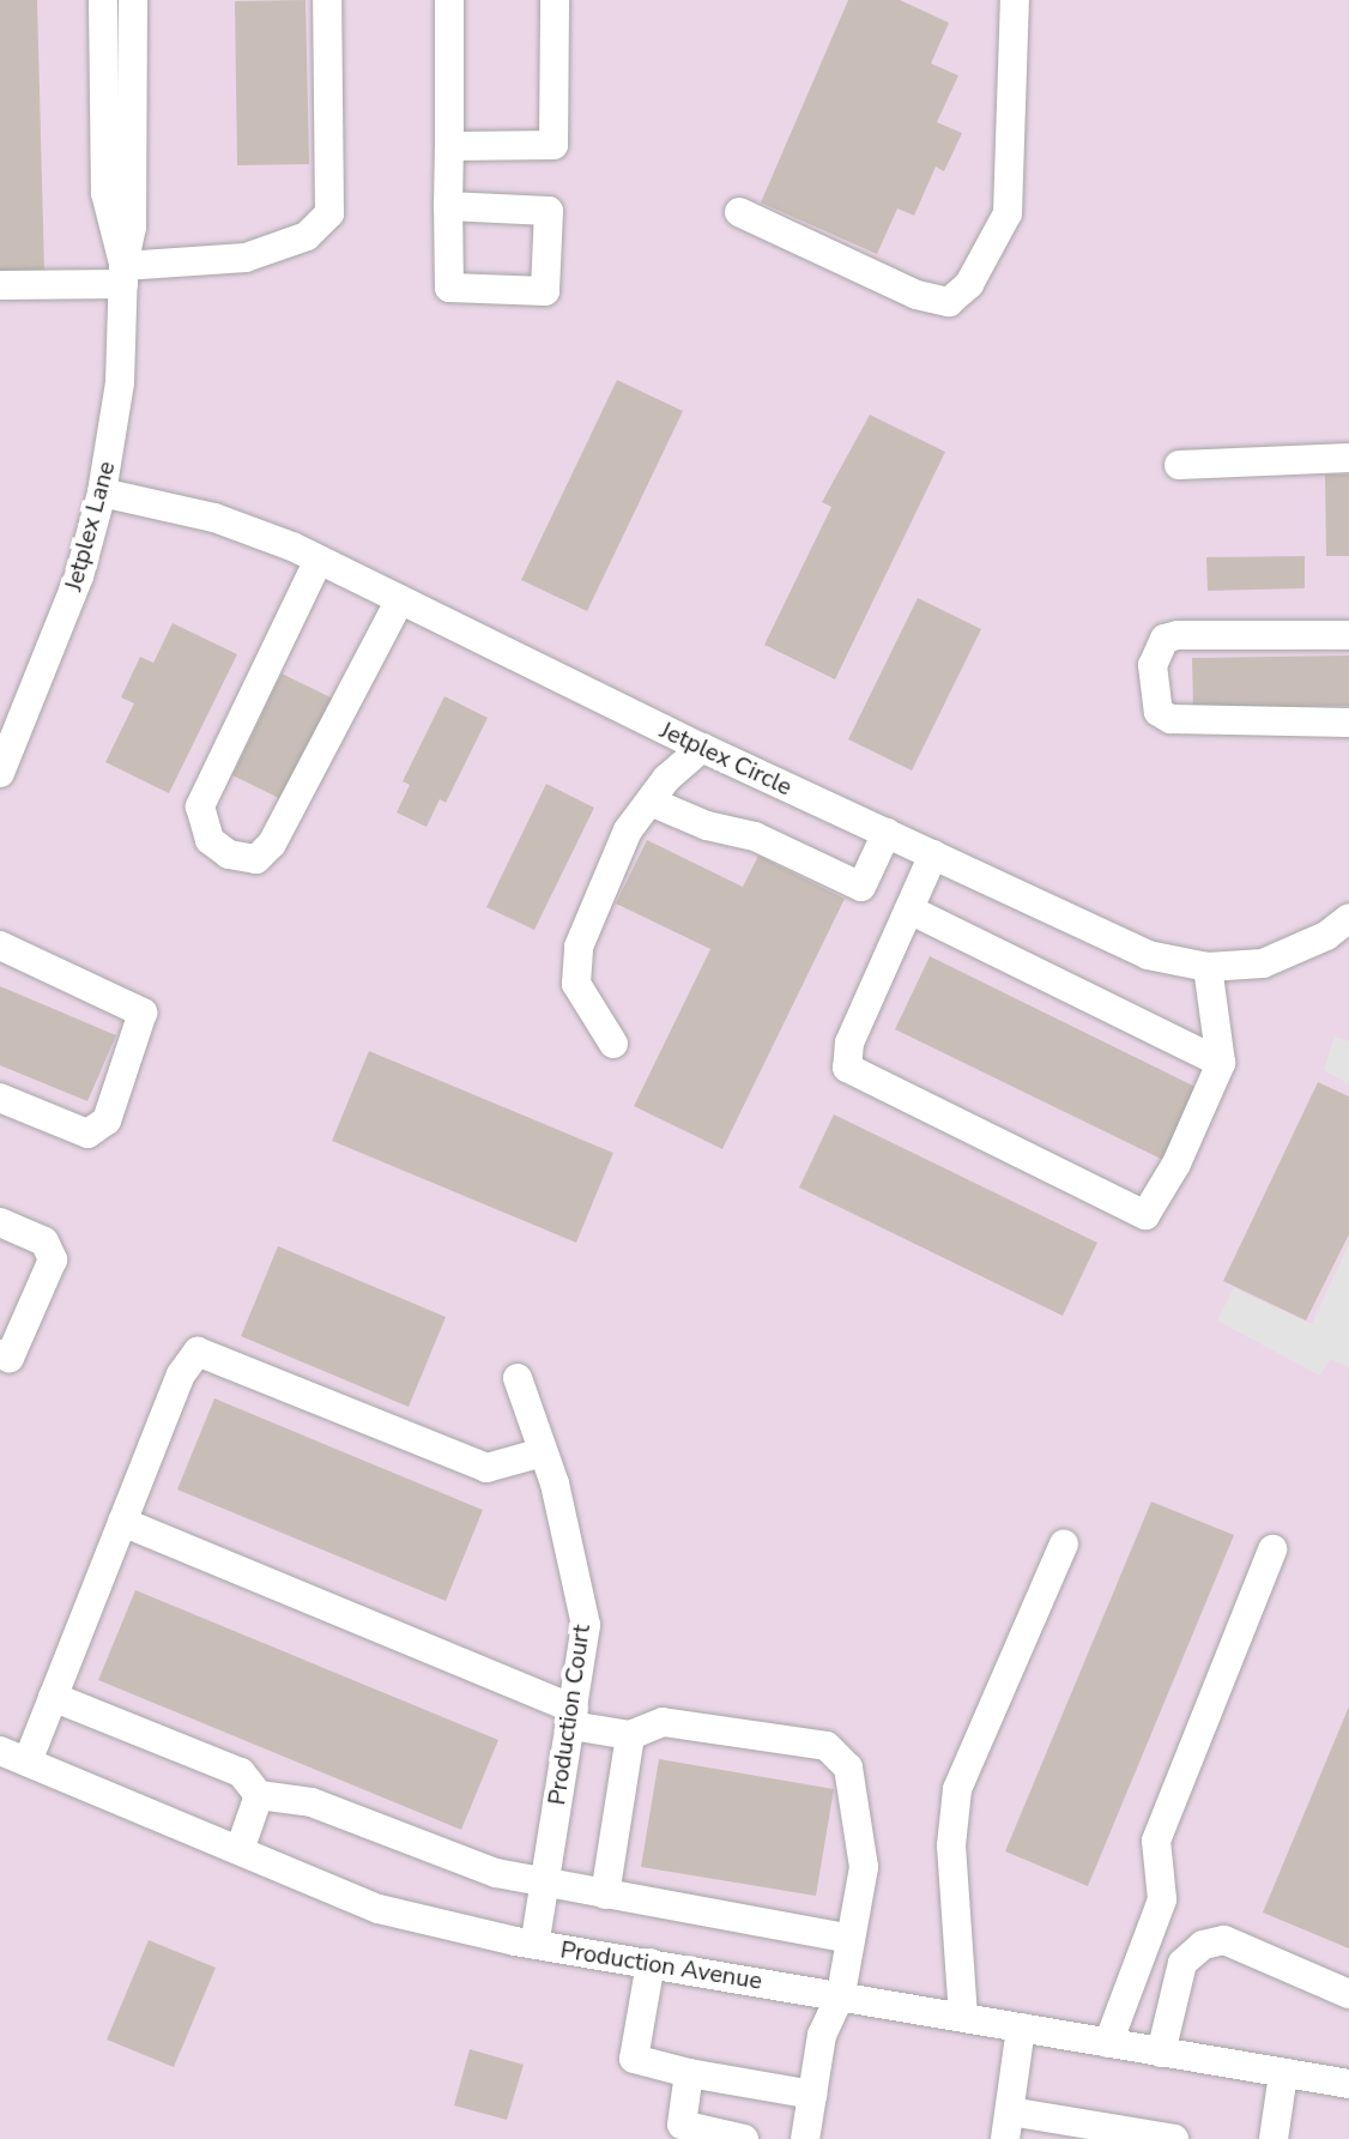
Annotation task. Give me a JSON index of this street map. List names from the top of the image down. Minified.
{"streets":{"street":["Jetplex Lane","Jetplex Circle","Production Court","Production Avenue"]},"crossings":[["Jetplex Lane","Jetplex Circle"],["Production Court","Production Avenue"]]}
